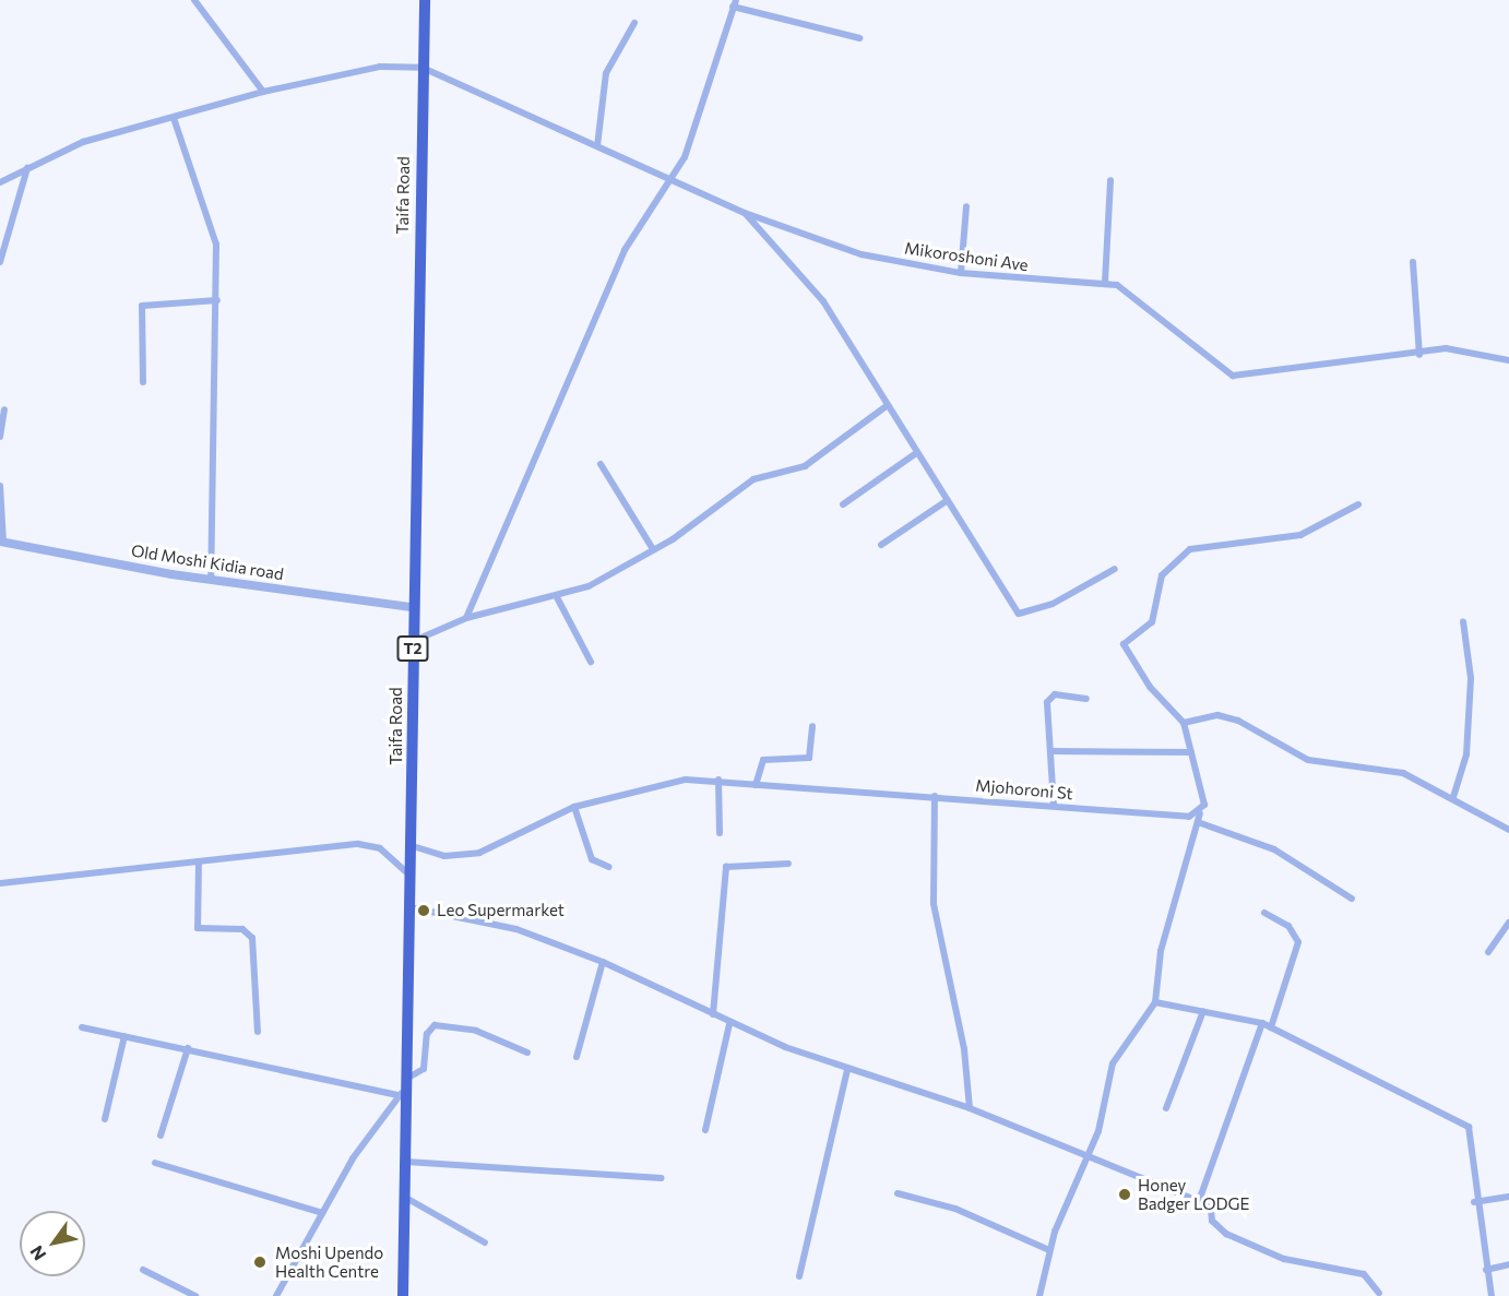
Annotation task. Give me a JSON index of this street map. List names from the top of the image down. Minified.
{"streets":{"highway":["Taifa Road","T2"],"street":["Mikoroshoni Ave","Old Moshi Kidia road","Mjohoroni St"]},"crossings":[["Taifa Road","Mikoroshoni Ave"],["Taifa Road","Old Moshi Kidia road"],["Taifa Road","Mjohoroni St"]],"places":["Leo Supermarket","Honey Badger LODGE","Moshi Upendo Health Centre"],"north":"bottom left"}
